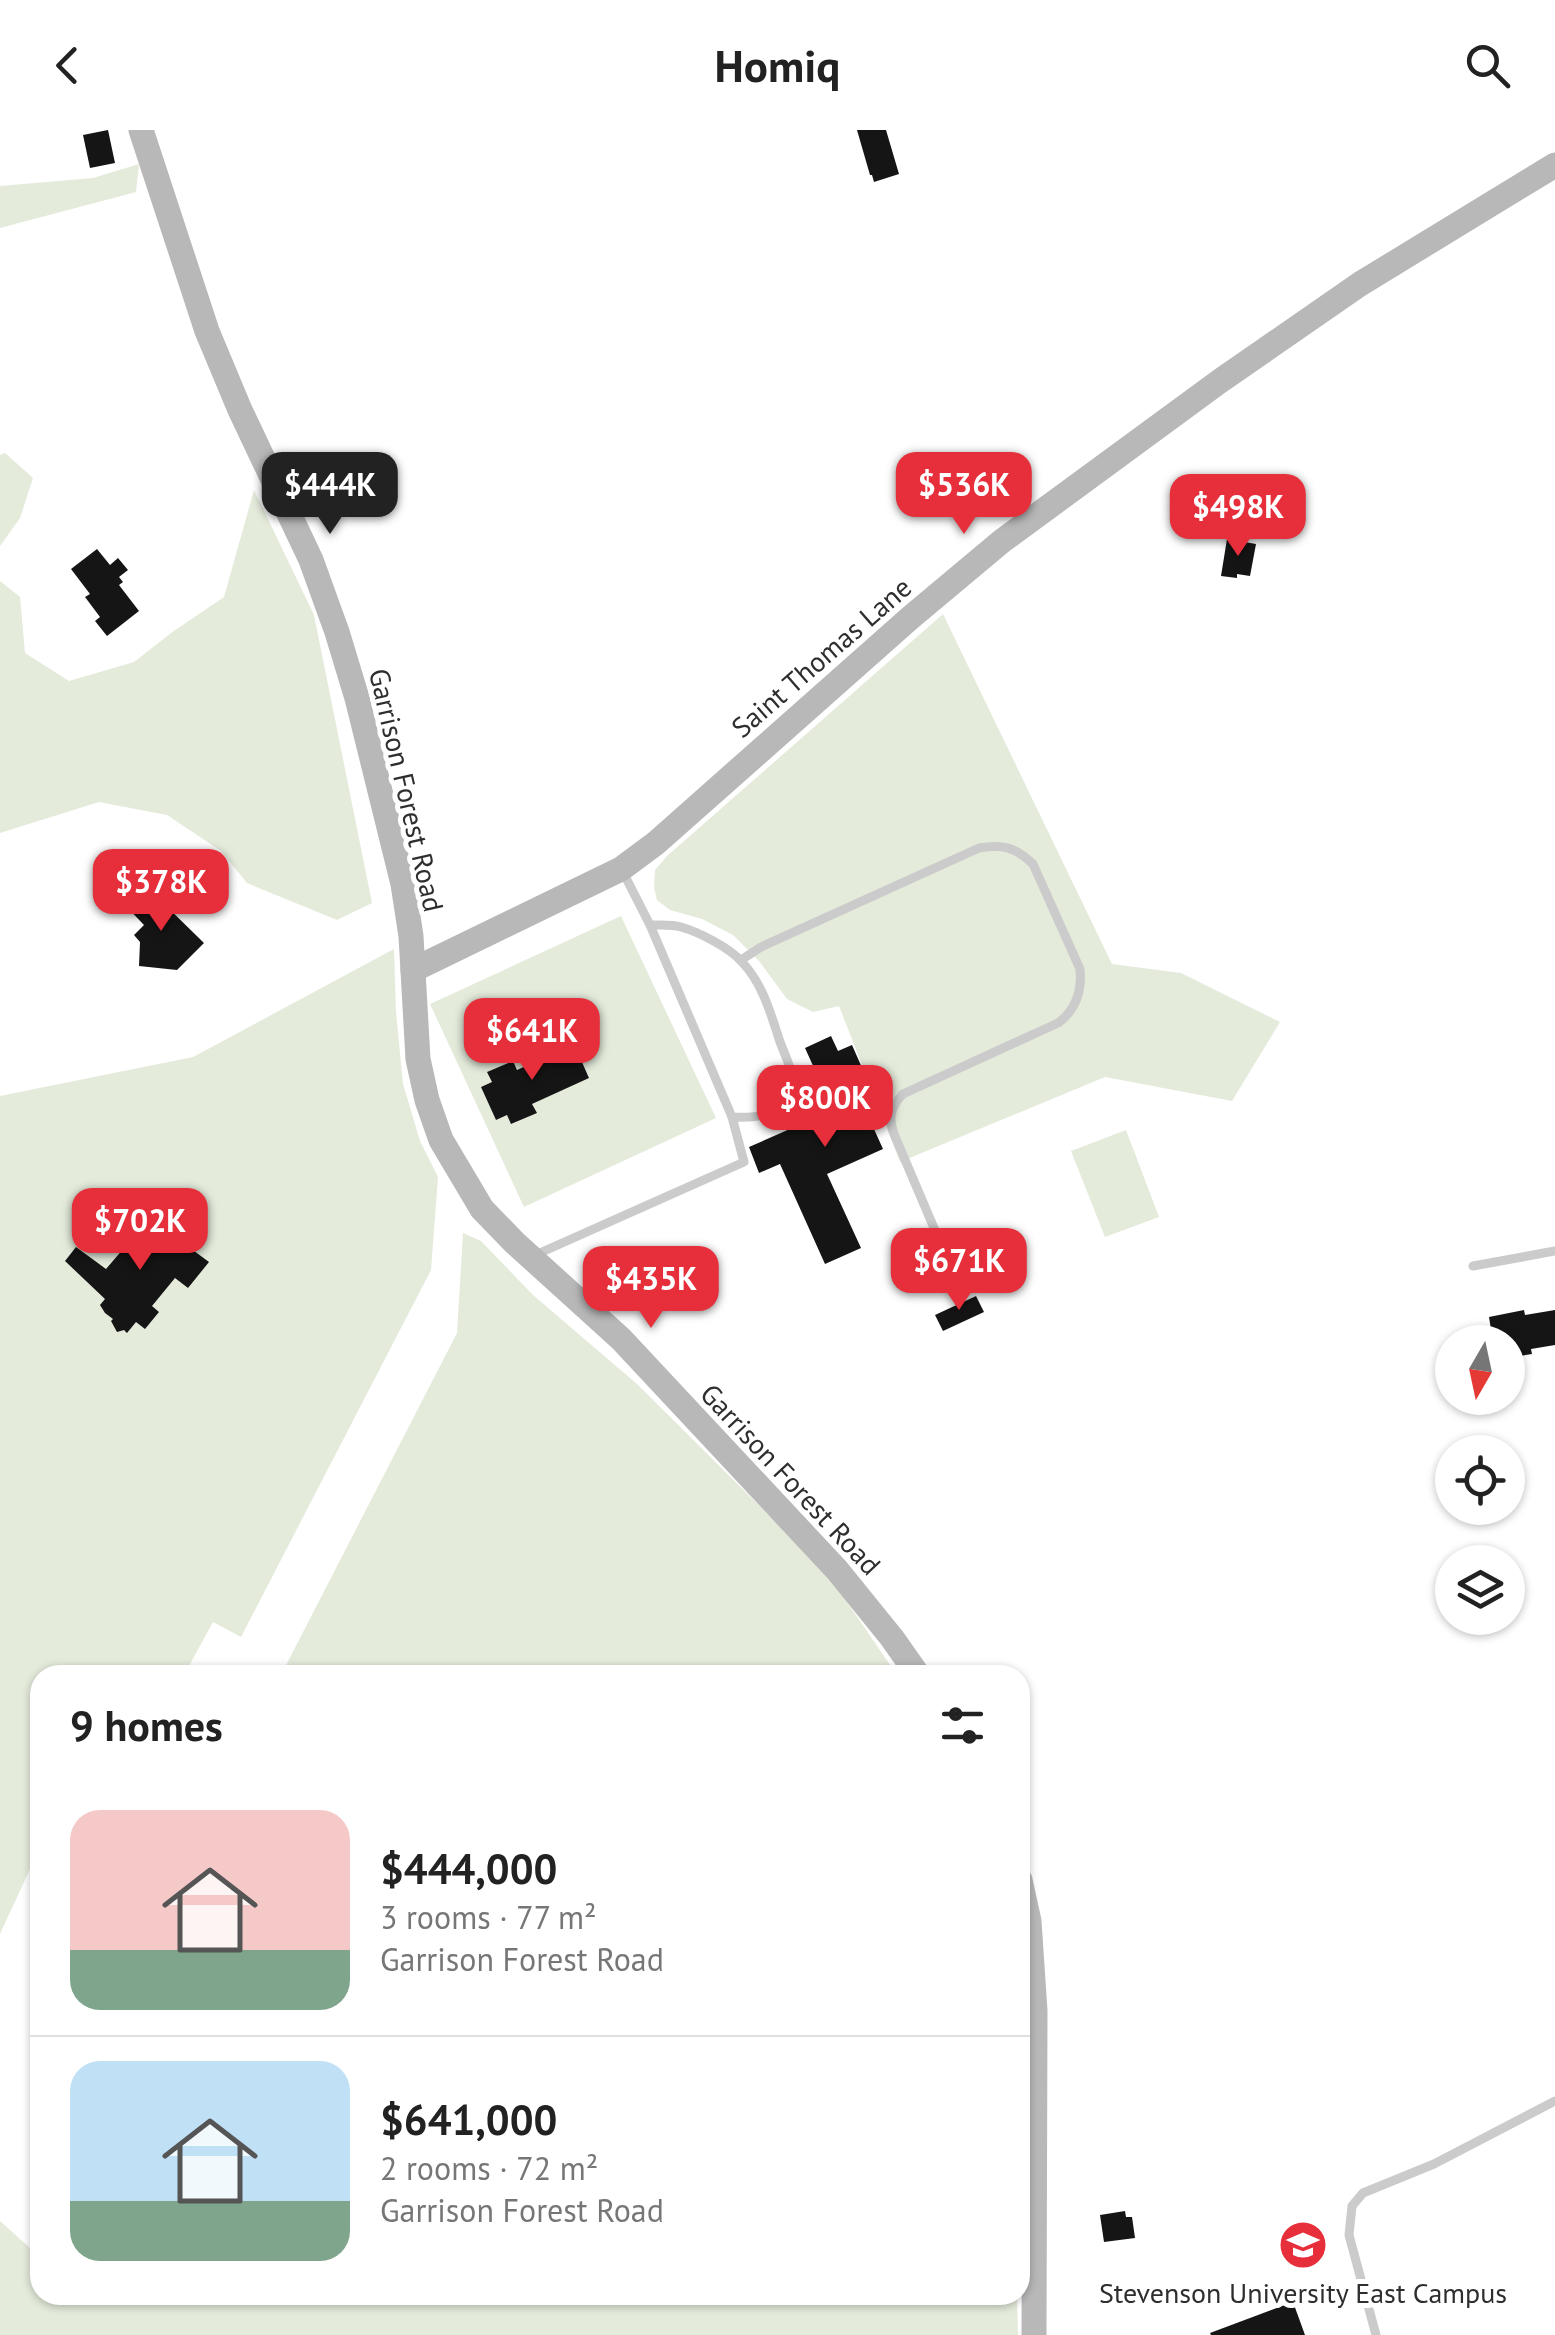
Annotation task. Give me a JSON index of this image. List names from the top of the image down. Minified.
{"streets":{"main road":["Saint Thomas Lane","Garrison Forest Road"]},"crossings":[["Saint Thomas Lane","Garrison Forest Road"]],"places":{"school or university":["Stevenson University East Campus"]},"north":"bottom","page":{"header":"Homiq","price":["$444K","$536K","$498K","$378K","$641K","$800K","$702K","$671K","$435K"],"heading":"9 homes","list":[{"name":"$444,000","note":"3 rooms · 77 m² · Garrison Forest Road"},{"name":"$641,000","note":"2 rooms · 72 m² · Garrison Forest Road"}]}}
